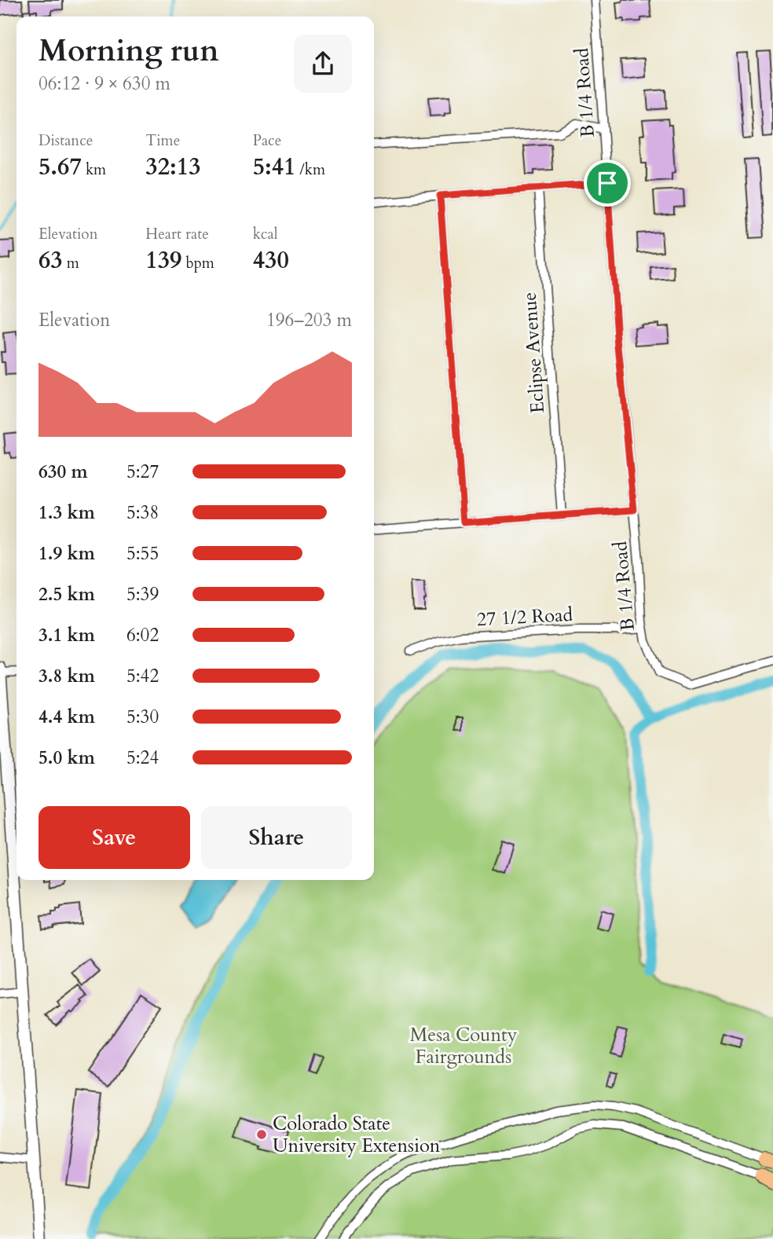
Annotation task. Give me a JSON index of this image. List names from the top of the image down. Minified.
{"streets":{"street":["B 1/4 Road","Eclipse Avenue","27 1/2 Road"]},"crossings":[["B 1/4 Road","27 1/2 Road"]],"parks":["Mesa County Fairgrounds"],"places":["Colorado State University Extension"],"page":{"heading":["Morning run","06:12 · 9 × 630 m"],"stats":[["Distance","5.67 km"],["Time","32:13"],["Pace","5:41 /km"],["Elevation","63 m"],["Heart rate","139 bpm"],["kcal","430"]],"chart":["Elevation","196–203 m"],"list":[{"name":"630 m","note":"5:27"},{"name":"1.3 km","note":"5:38"},{"name":"1.9 km","note":"5:55"},{"name":"2.5 km","note":"5:39"},{"name":"3.1 km","note":"6:02"},{"name":"3.8 km","note":"5:42"},{"name":"4.4 km","note":"5:30"},{"name":"5.0 km","note":"5:24"}],"buttons":["Save","Share"]}}
